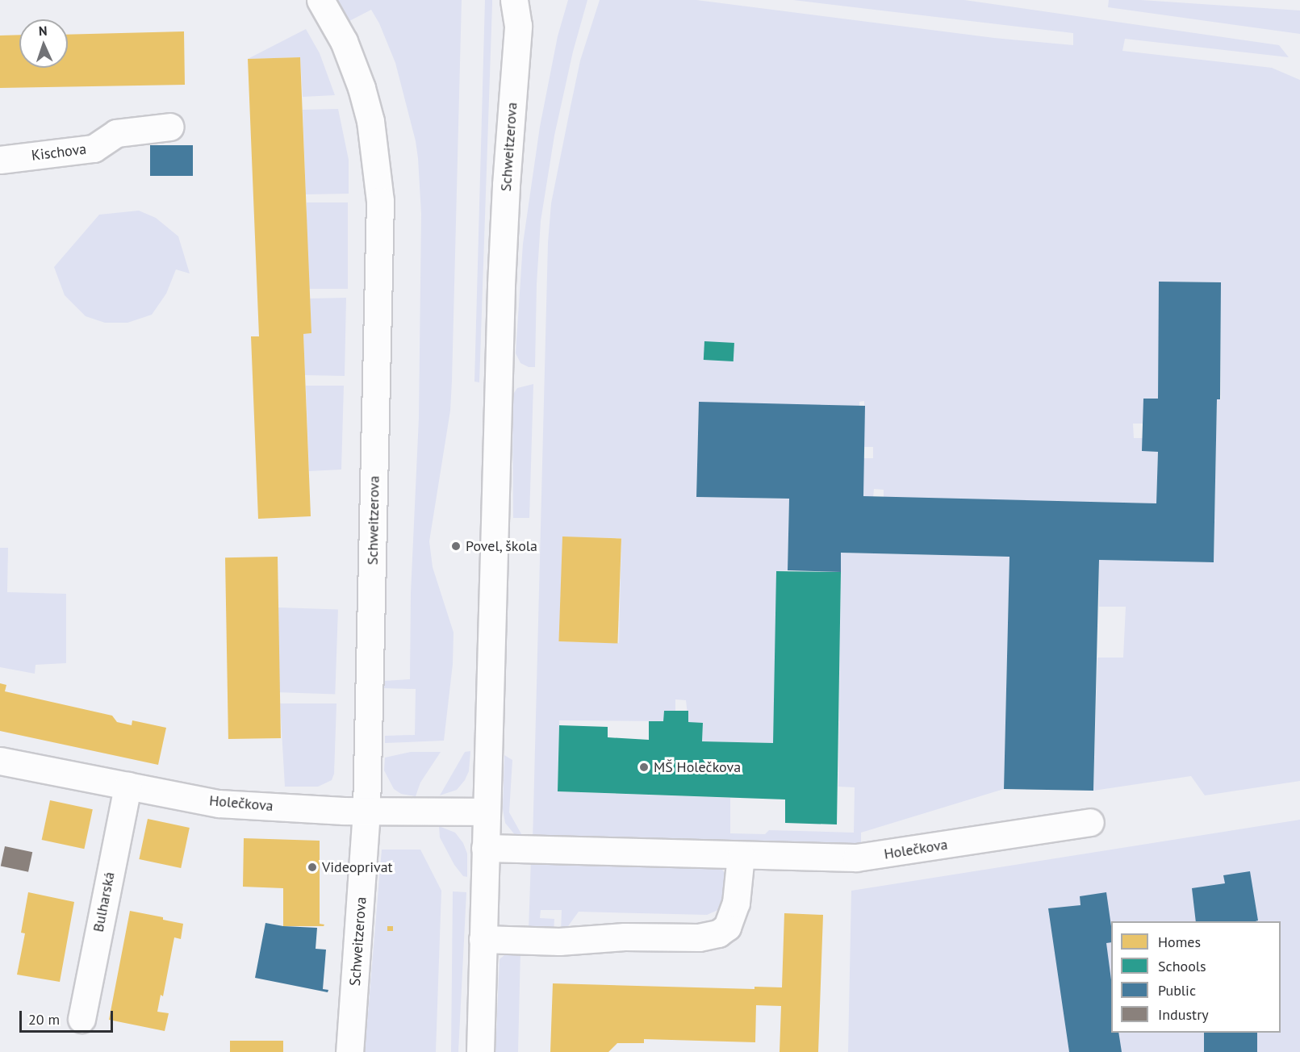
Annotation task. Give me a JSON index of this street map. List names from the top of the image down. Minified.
{"streets":{"street":["Schweitzerova","Kischova","Holečkova","Bulharská"]},"crossings":[["Schweitzerova","Holečkova"],["Holečkova","Bulharská"]],"places":["Povel, škola","MŠ Holečkova","Videoprivat"],"legend":["Homes","Schools","Public","Industry"],"scale_bar":"20 m","north":"top"}
